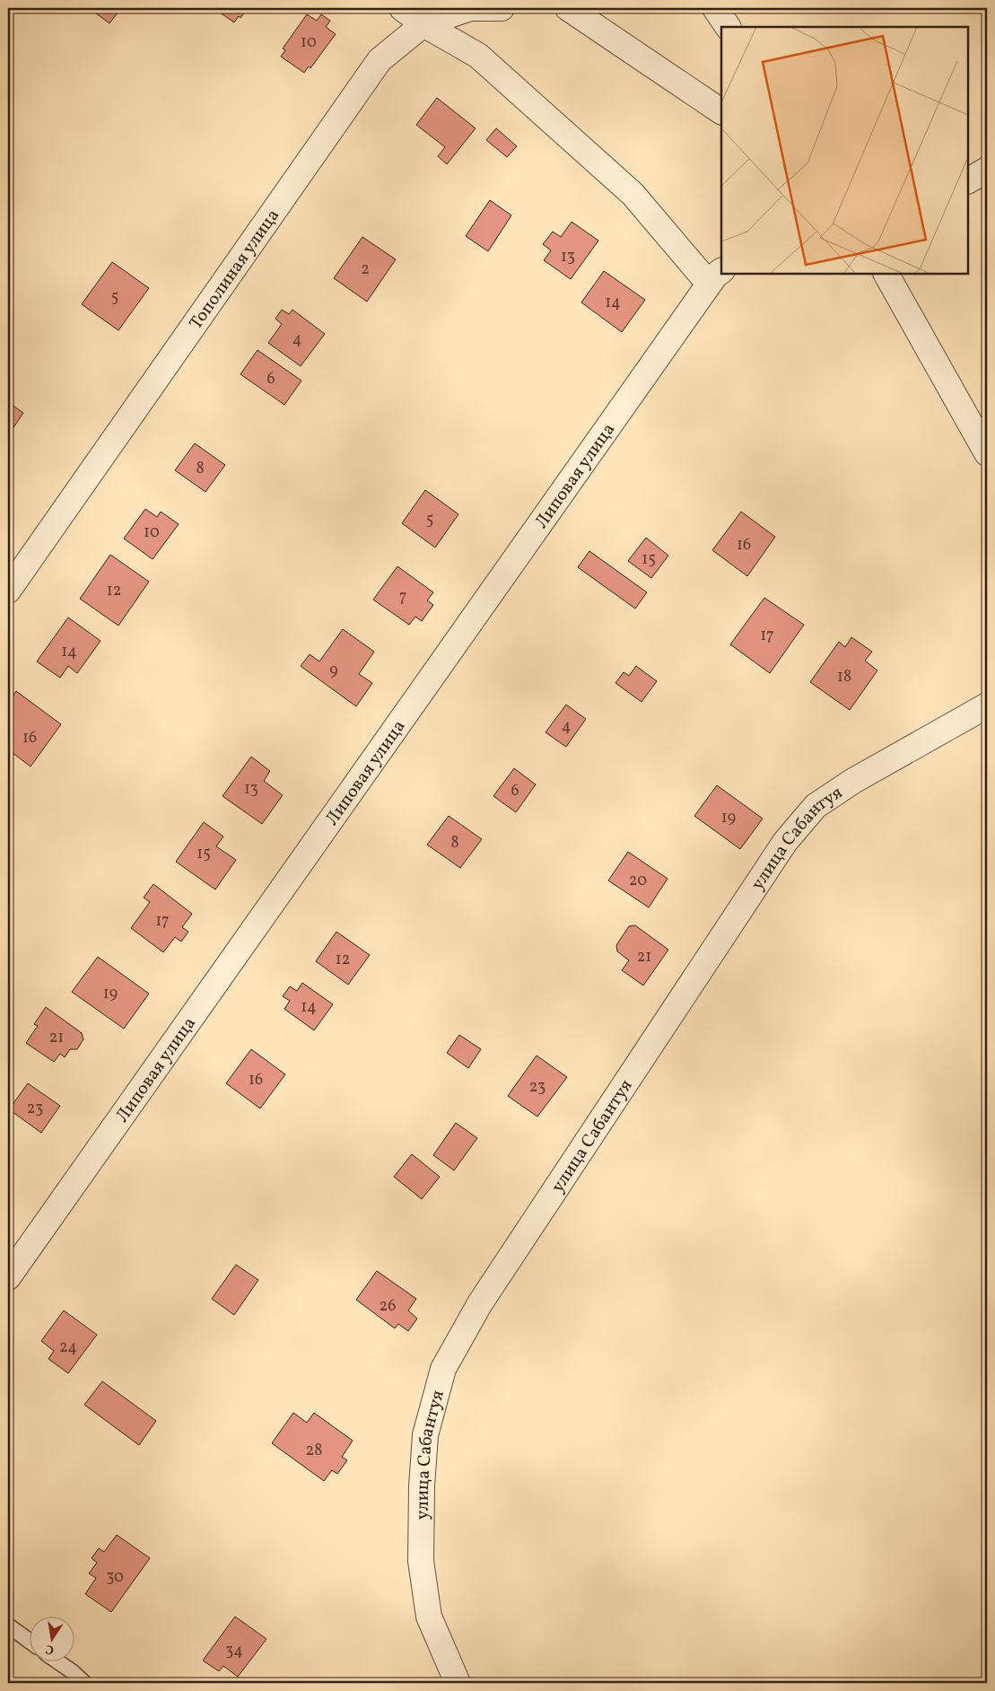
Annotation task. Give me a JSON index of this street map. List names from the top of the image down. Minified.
{"streets":{"street":["Тополиная улица","Липовая улица","улица Сабантуя"]},"house_numbers":["10","13","2","5","14","4","6","8","5","10","16","15","12","7","17","14","9","18","4","16","13","6","19","8","15","20","17","21","12","19","14","21","16","23","23","26","24","28","30","34"],"north":"bottom"}
